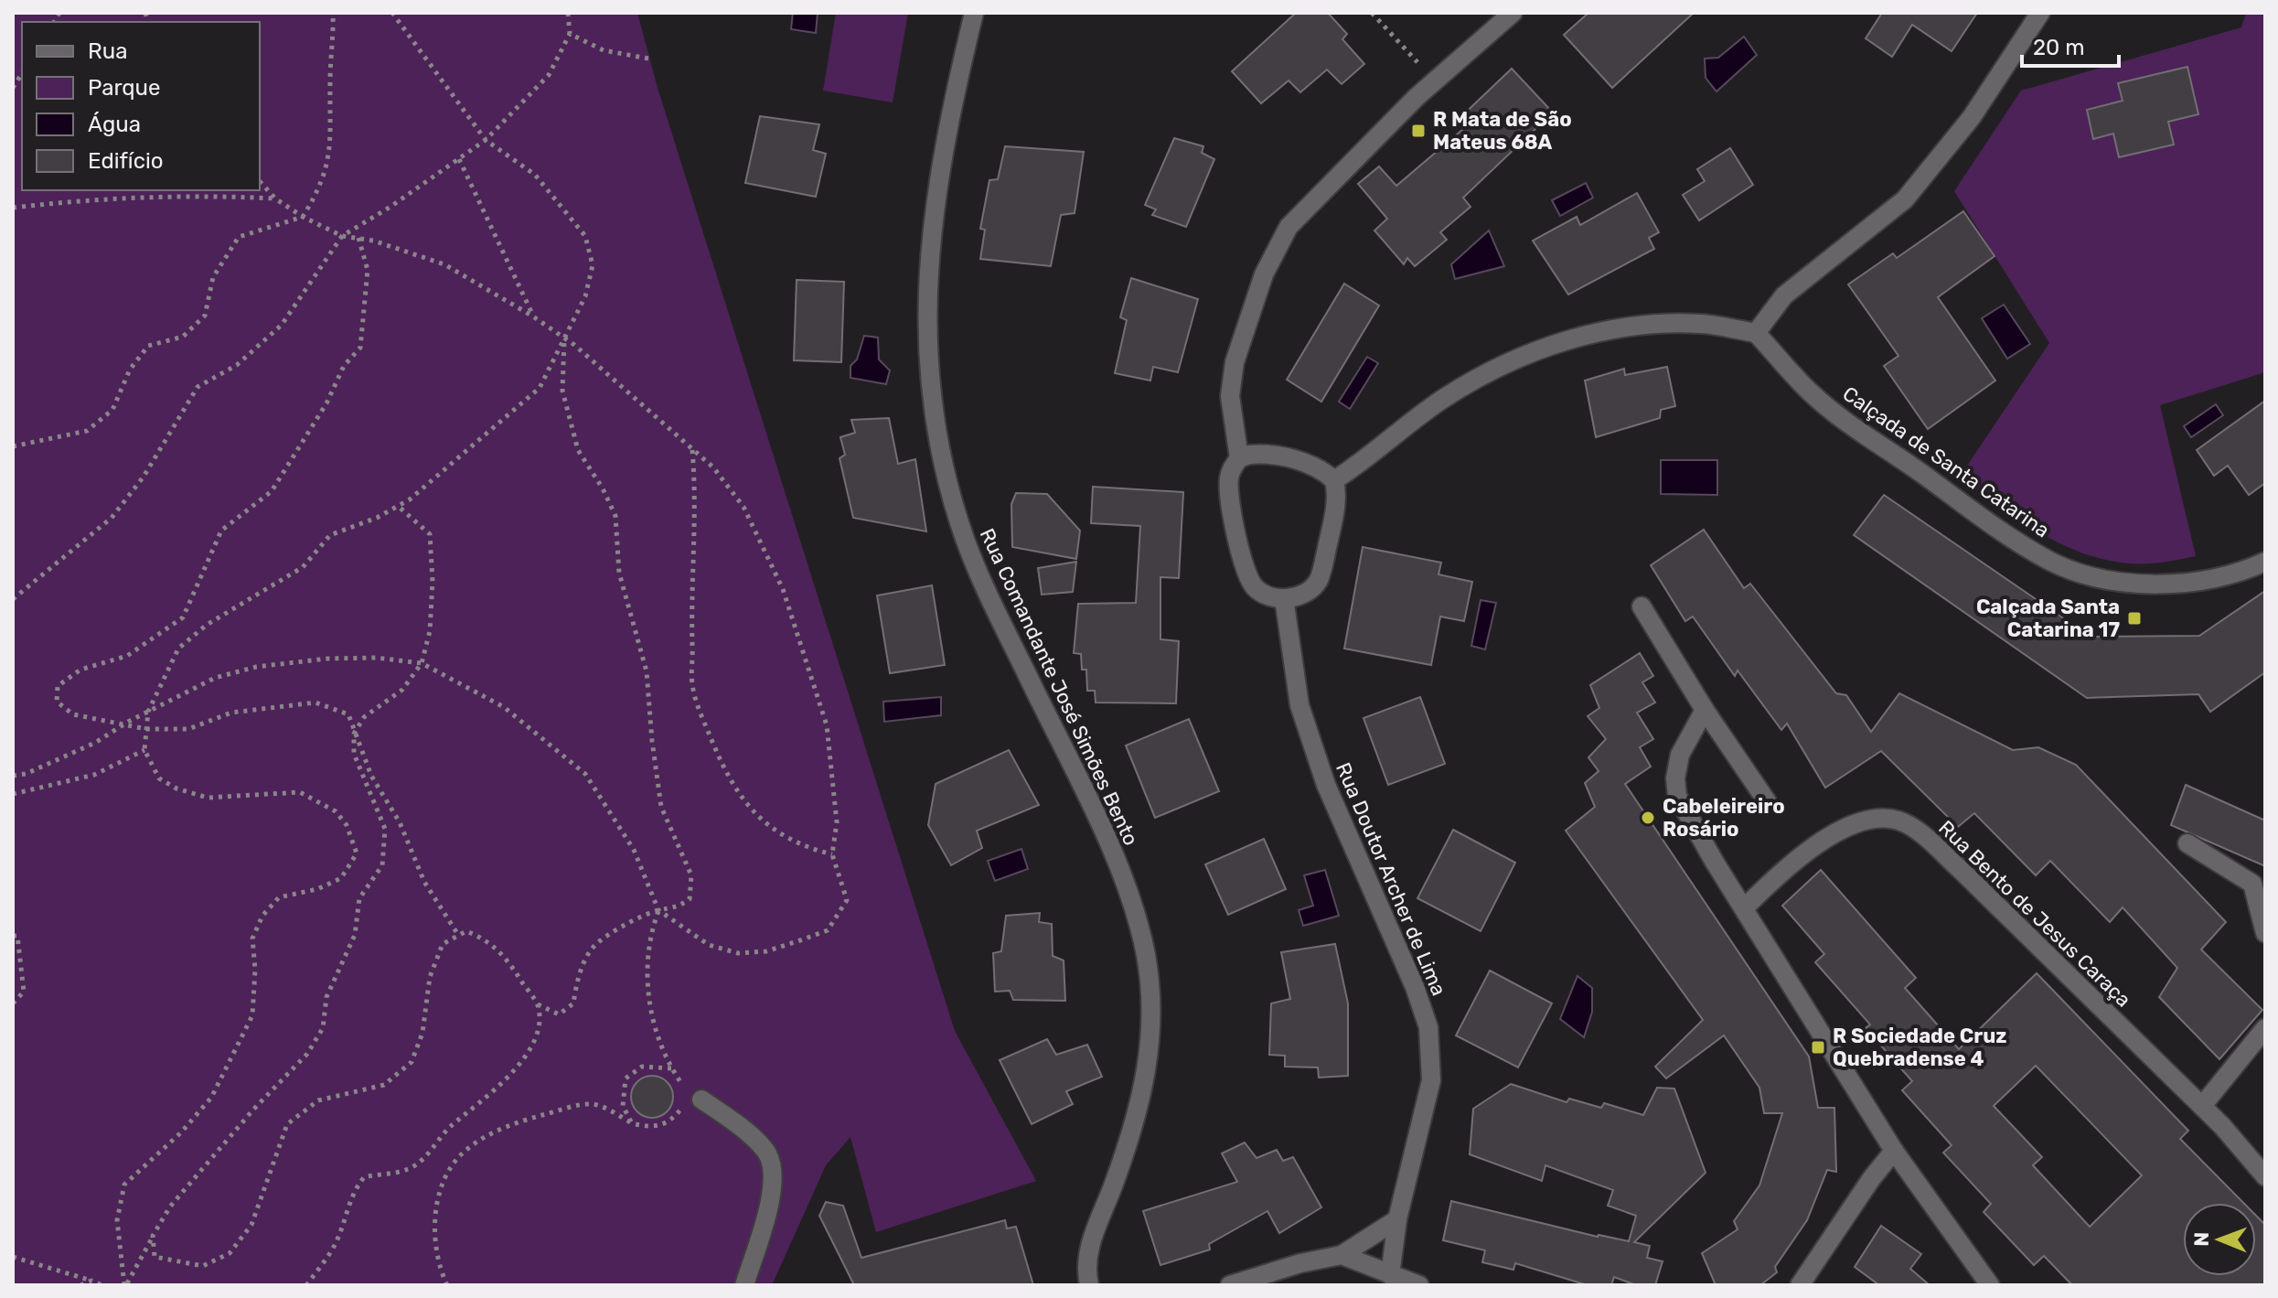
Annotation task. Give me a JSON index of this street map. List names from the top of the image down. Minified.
{"streets":{"street":["Calçada de Santa Catarina","Rua Comandante José Simões Bento","Rua Doutor Archer de Lima","Rua Bento de Jesus Caraça"]},"places":{"transit":["R Mata de São Mateus 68A","Calçada Santa Catarina 17","R Sociedade Cruz Quebradense 4"],"other":["Cabeleireiro Rosário"]},"legend":["Rua","Parque","Água","Edifício"],"scale_bar":"20 m","north":"left"}
